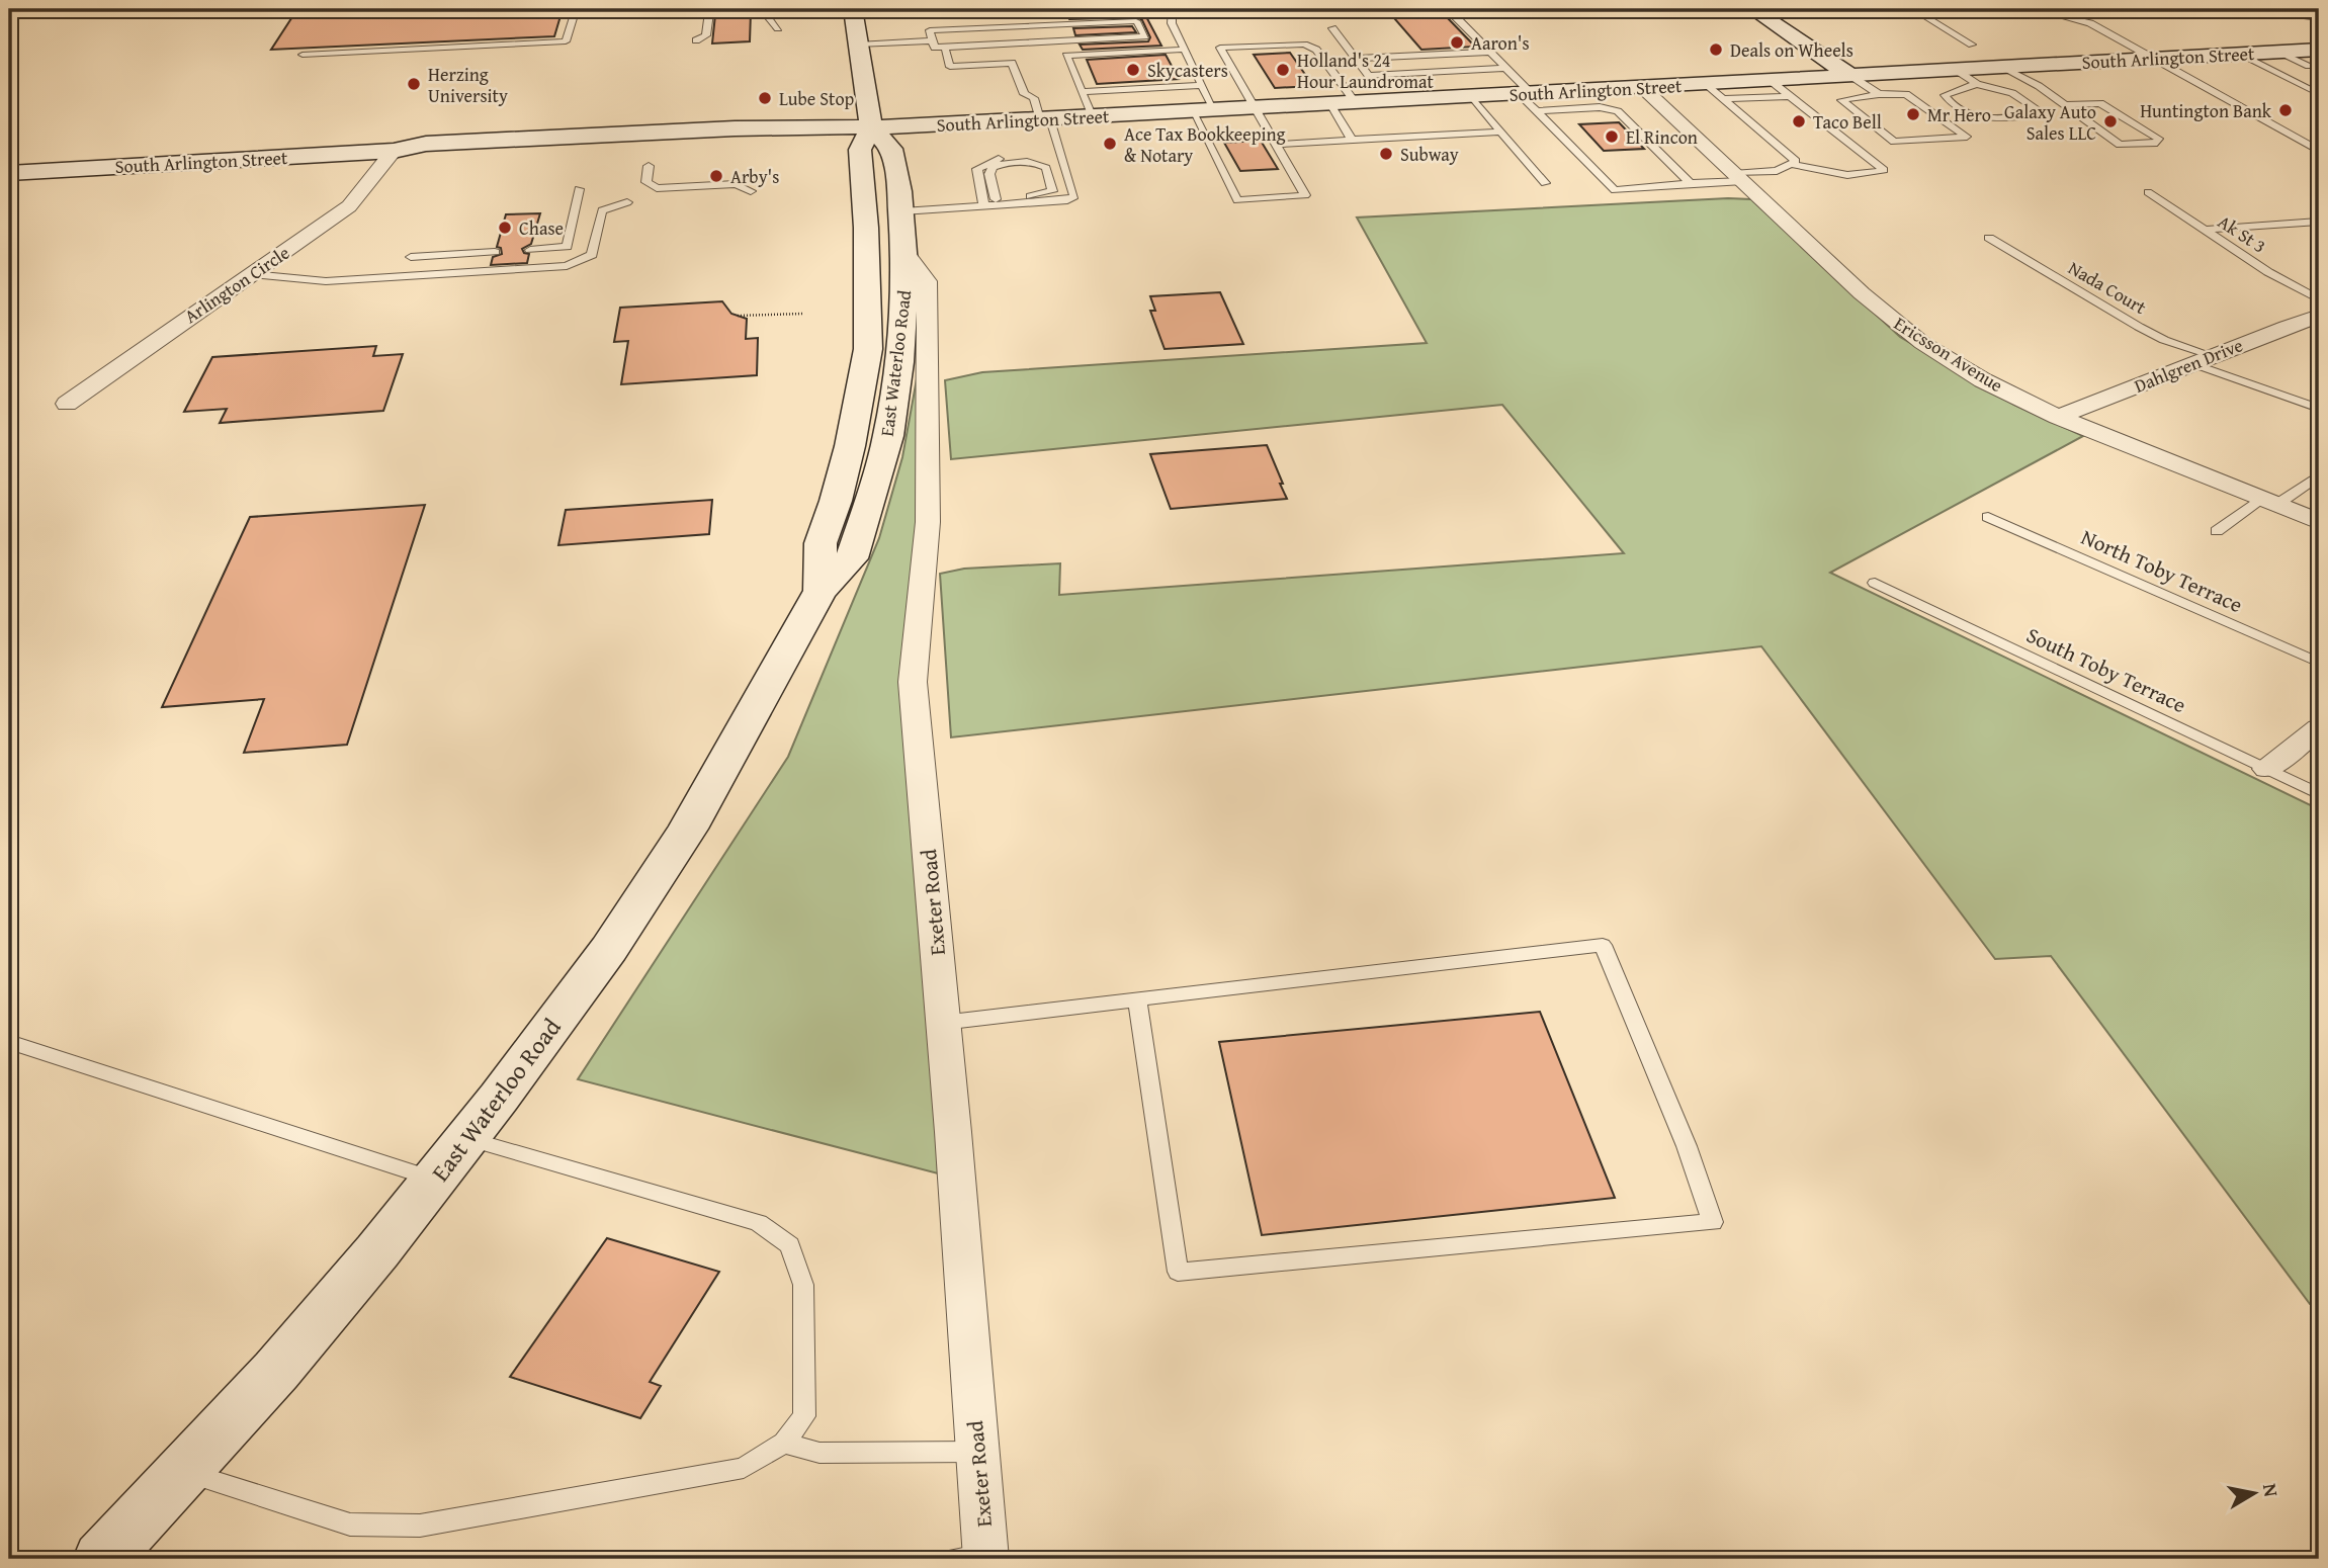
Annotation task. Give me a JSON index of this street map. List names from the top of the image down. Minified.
{"streets":{"main road":["South Arlington Street","East Waterloo Road"],"street":["Arlington Circle","Ericsson Avenue","Dahlgren Drive","Exeter Road"],"lane":["Ak St 3","Nada Court","North Toby Terrace","South Toby Terrace"]},"crossings":[["South Arlington Street","Arlington Circle"],["South Arlington Street","Ericsson Avenue"],["South Arlington Street","East Waterloo Road"],["Nada Court","Dahlgren Drive"],["Ericsson Avenue","Dahlgren Drive"],["East Waterloo Road","Exeter Road"]],"places":["Aaron's","Deals on Wheels","Skycasters","Holland's 24 Hour Laundromat","Herzing University","Lube Stop","Huntington Bank","Mr Hero","Taco Bell","Galaxy Auto Sales LLC","El Rincon","Ace Tax Bookkeeping & Notary","Subway","Arby's","Chase"],"north":"right"}
